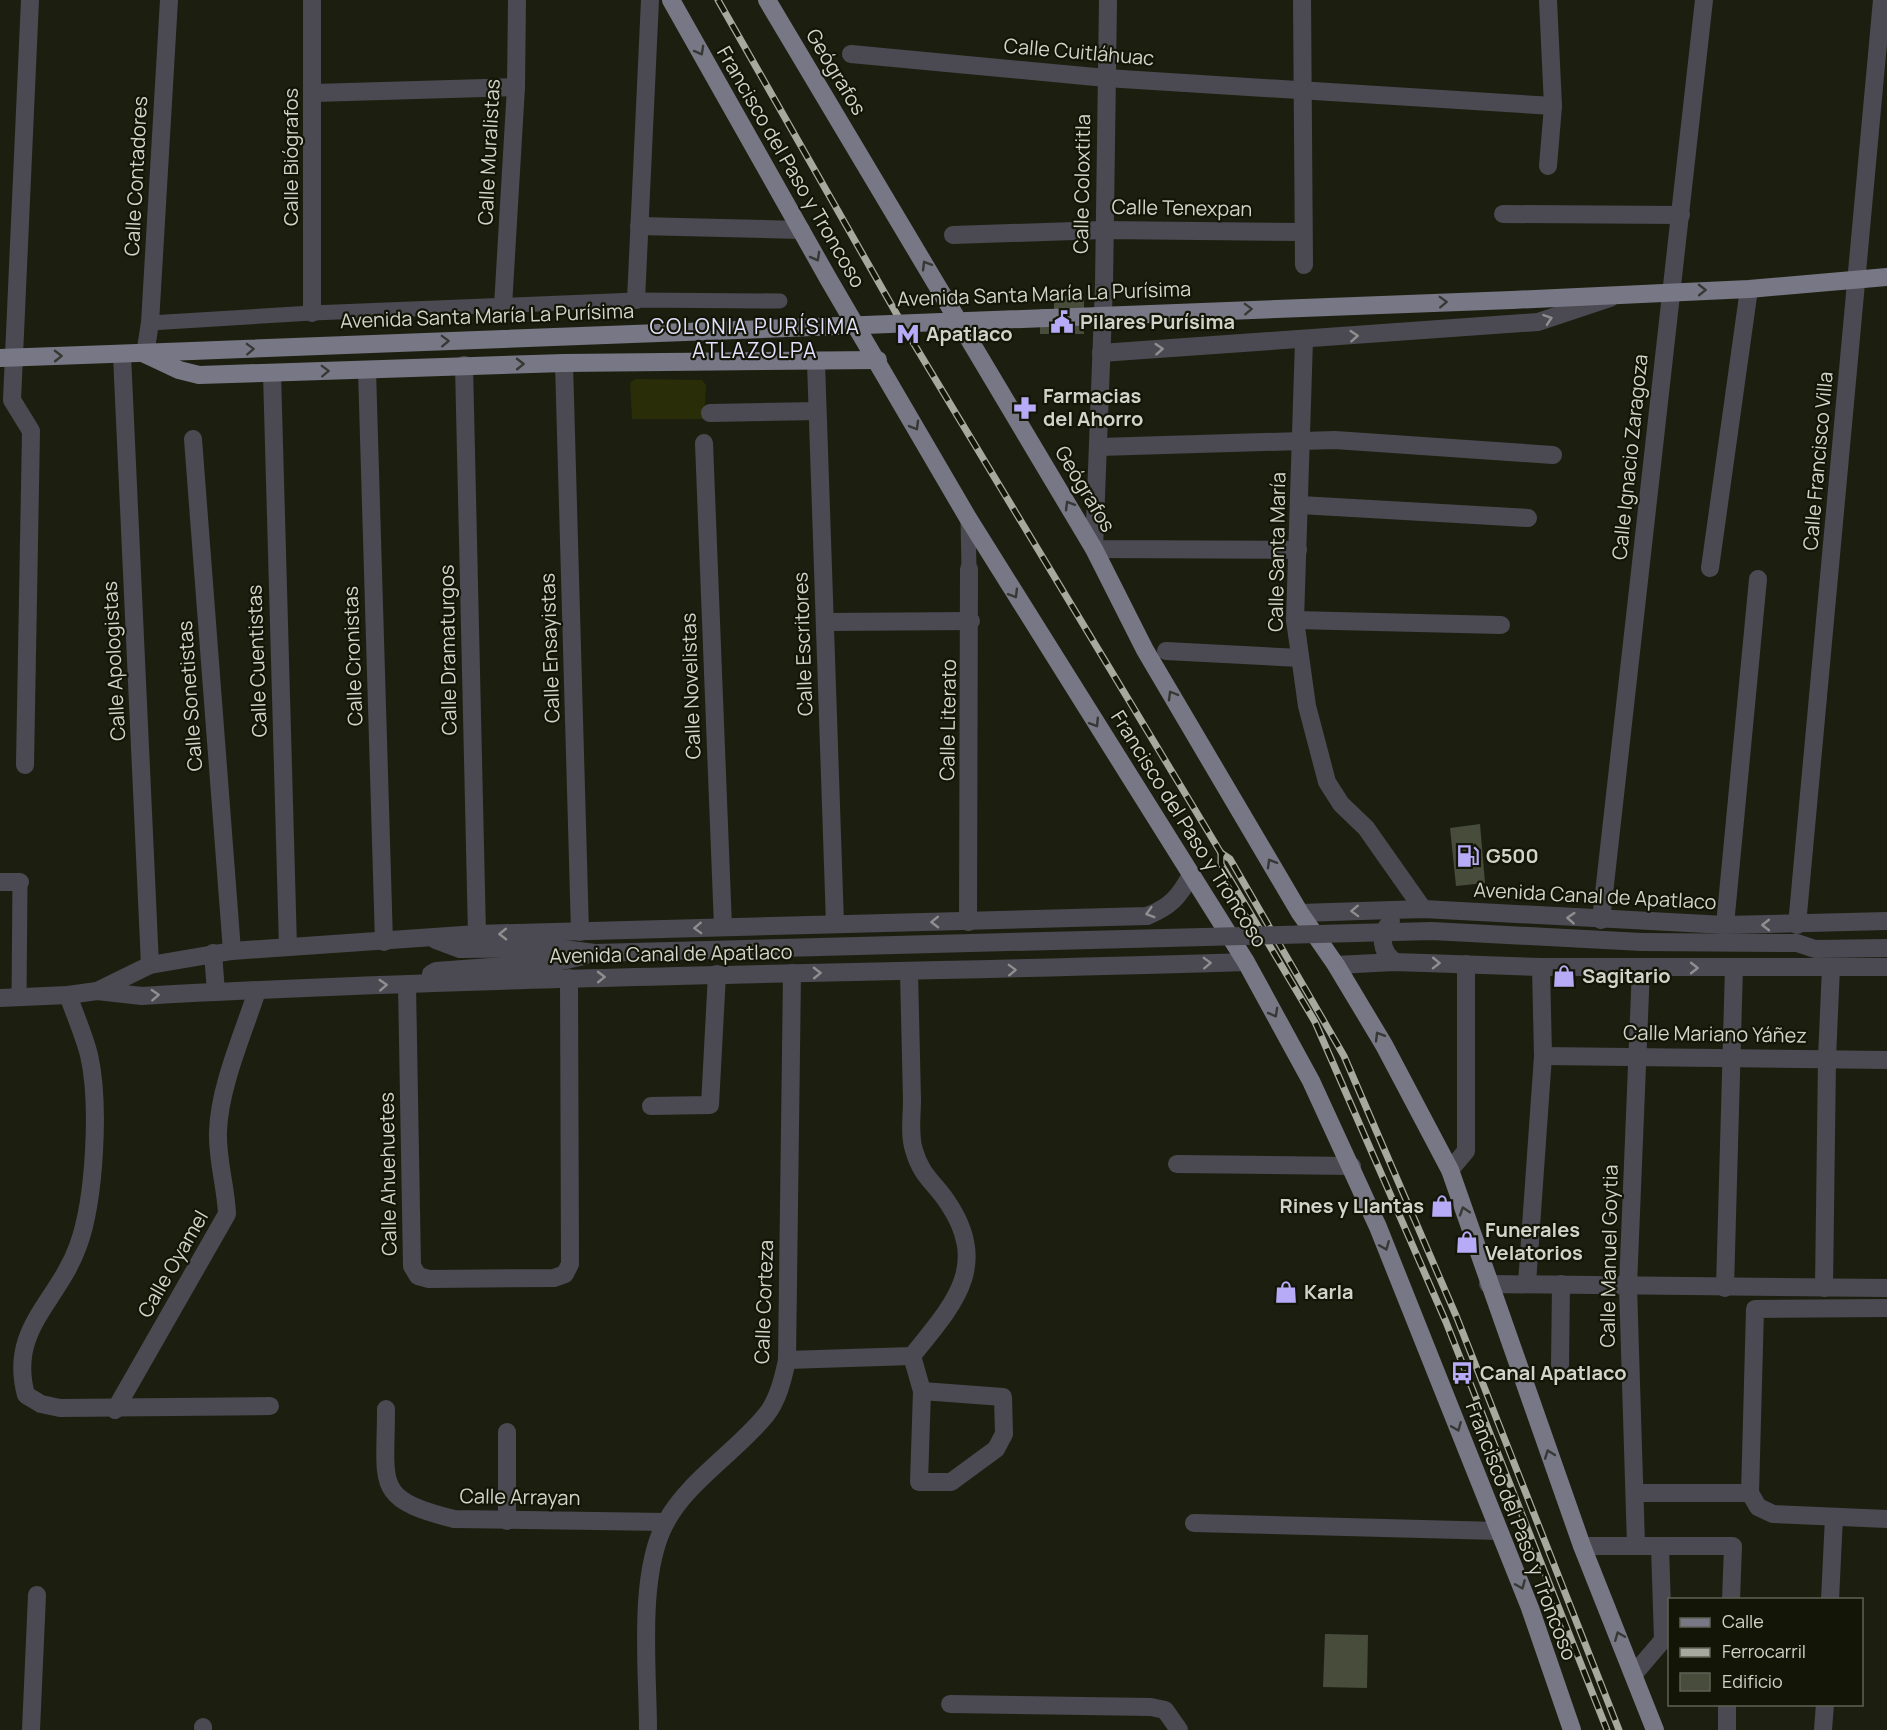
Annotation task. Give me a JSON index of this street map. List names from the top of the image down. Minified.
{"streets":{"main road":["Geógrafos","Francisco del Paso y Troncoso","Avenida Santa María La Purísima"],"street":["Calle Cuitláhuac","Calle Muralistas","Calle Biógrafos","Calle Contadores","Calle Coloxtitla","Calle Tenexpan","Calle Ignacio Zaragoza","Calle Francisco Villa","Calle Santa María","Calle Escritores","Calle Ensayistas","Calle Dramaturgos","Calle Cronistas","Calle Apologistas","Calle Cuentistas","Calle Novelistas","Calle Sonetistas","Calle Literato","Avenida Canal de Apatlaco","Calle Mariano Yáñez","Calle Ahuehuetes","Calle Manuel Goytia","Calle Oyamel","Calle Corteza","Calle Arrayan"]},"crossings":[["Calle Cuitláhuac","Calle Coloxtitla"],["Geógrafos","Calle Coloxtitla"],["Geógrafos","Avenida Canal de Apatlaco"],["Francisco del Paso y Troncoso","Calle Literato"],["Francisco del Paso y Troncoso","Avenida Canal de Apatlaco"],["Calle Contadores","Avenida Santa María La Purísima"],["Calle Coloxtitla","Calle Tenexpan"],["Calle Coloxtitla","Avenida Santa María La Purísima"],["Avenida Santa María La Purísima","Calle Ignacio Zaragoza"],["Avenida Santa María La Purísima","Calle Francisco Villa"],["Avenida Santa María La Purísima","Calle Santa María"],["Avenida Santa María La Purísima","Calle Apologistas"],["Calle Ignacio Zaragoza","Avenida Canal de Apatlaco"],["Calle Francisco Villa","Avenida Canal de Apatlaco"],["Calle Santa María","Avenida Canal de Apatlaco"],["Calle Escritores","Avenida Canal de Apatlaco"],["Calle Ensayistas","Avenida Canal de Apatlaco"],["Calle Dramaturgos","Avenida Canal de Apatlaco"],["Calle Cronistas","Avenida Canal de Apatlaco"],["Calle Apologistas","Avenida Canal de Apatlaco"],["Calle Cuentistas","Avenida Canal de Apatlaco"],["Calle Novelistas","Avenida Canal de Apatlaco"],["Calle Sonetistas","Avenida Canal de Apatlaco"],["Calle Literato","Avenida Canal de Apatlaco"],["Avenida Canal de Apatlaco","Calle Ahuehuetes"],["Avenida Canal de Apatlaco","Calle Oyamel"],["Avenida Canal de Apatlaco","Calle Corteza"],["Calle Mariano Yáñez","Calle Manuel Goytia"],["Calle Corteza","Calle Arrayan"]],"one_way":["Geógrafos"],"districts":["COLONIA PURÍSIMA ATLAZOLPA"],"places":{"public building":["Pilares Purísima"],"metro station":["Apatlaco"],"pharmacy":["Farmacias del Ahorro"],"fuel station":["G500"],"shop":["Sagitario","Rines y Llantas","Funerales Velatorios","Karla"],"bus stop":["Canal Apatlaco"]},"legend":["Calle","Ferrocarril","Edificio"]}
